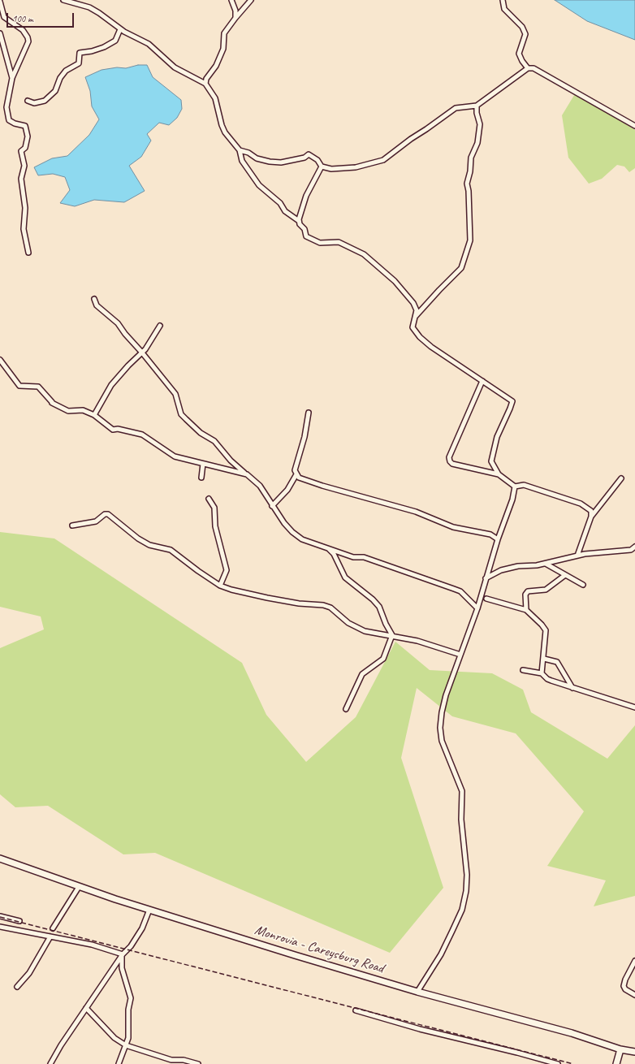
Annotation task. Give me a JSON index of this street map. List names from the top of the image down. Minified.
{"streets":{"main road":["Monrovia - Careysburg Road"]},"scale_bar":"100 m"}
